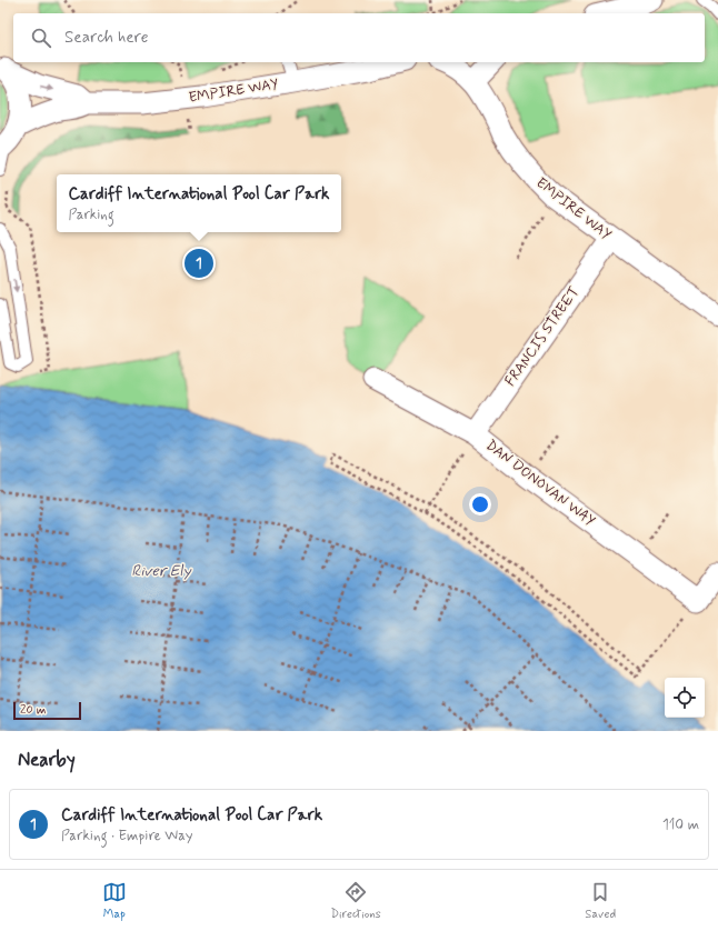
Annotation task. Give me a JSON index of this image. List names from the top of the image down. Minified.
{"streets":{"street":["EMPIRE WAY","FRANCIS STREET","DAN DONOVAN WAY"]},"crossings":[["EMPIRE WAY","FRANCIS STREET"],["FRANCIS STREET","DAN DONOVAN WAY"]],"water":["River Ely"],"scale_bar":"20 m","page":{"search":"Search here","popup":["Cardiff International Pool Car Park","Parking"],"pins":"1","scale":"20 m","heading":"Nearby","list":[{"mark":"1","name":"Cardiff International Pool Car Park","note":"Parking · Empire Way","value":"110 m"}],"nav":["Map","Directions","Saved"]}}
